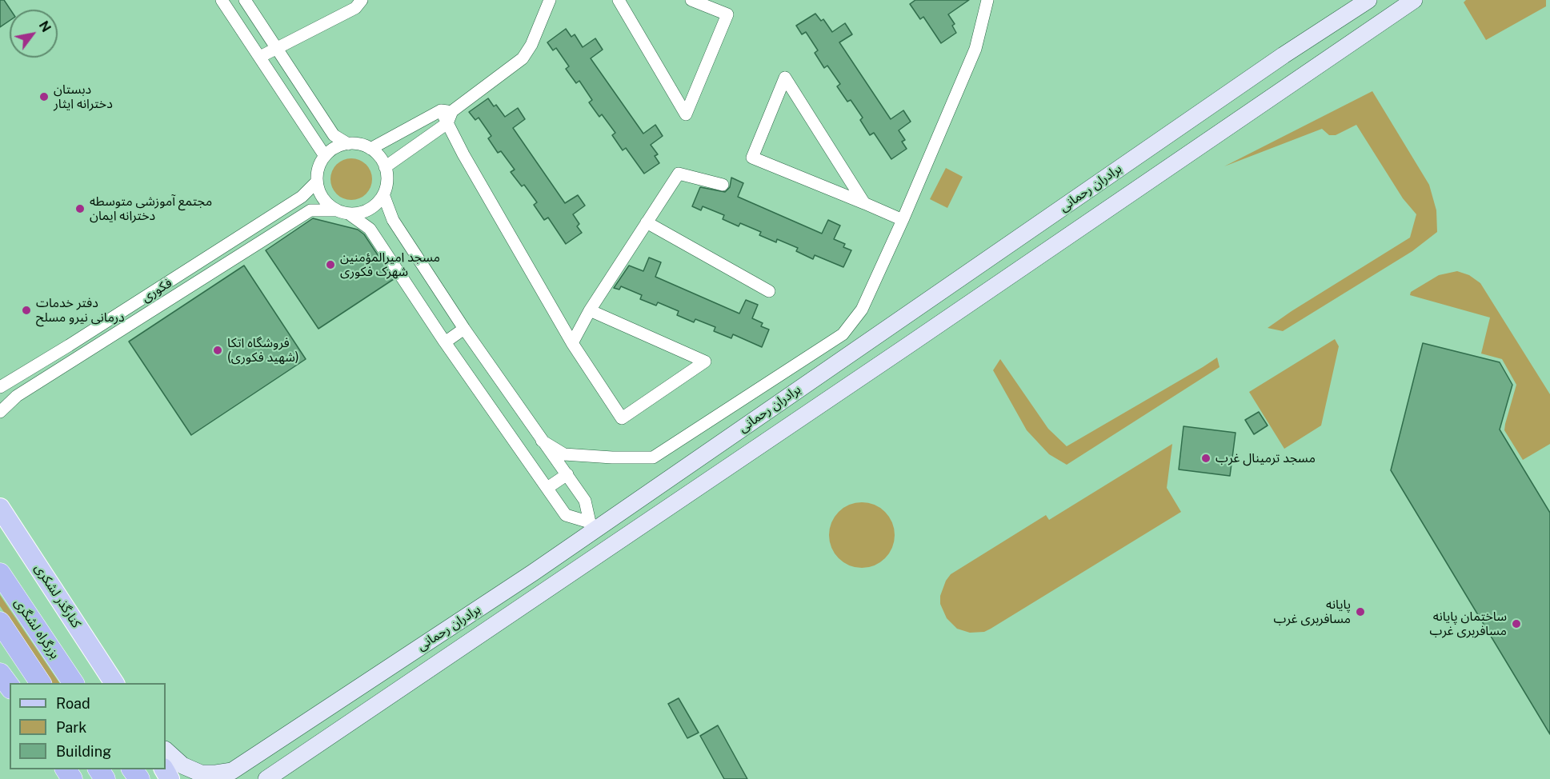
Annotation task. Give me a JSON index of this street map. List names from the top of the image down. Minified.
{"streets":{"highway":["بزرگراه لشگری"],"main road":["برادران رحمانی","کنارگذر لشکری"],"street":["فکوری"]},"places":["دبستان دخترانه ایثار","مجتمع آموزشی متوسطه دخترانه ایمان","مسجد امیرالمؤمنین شهرک فکوری","دفتر خدمات درمانی نیرو مسلح","فروشگاه اتکا (شهید فکوری)","مسجد ترمینال غرب","پایانه مسافربری غرب","ساختمان پایانه مسافربری غرب"],"legend":["Road","Park","Building"],"north":"top right"}
